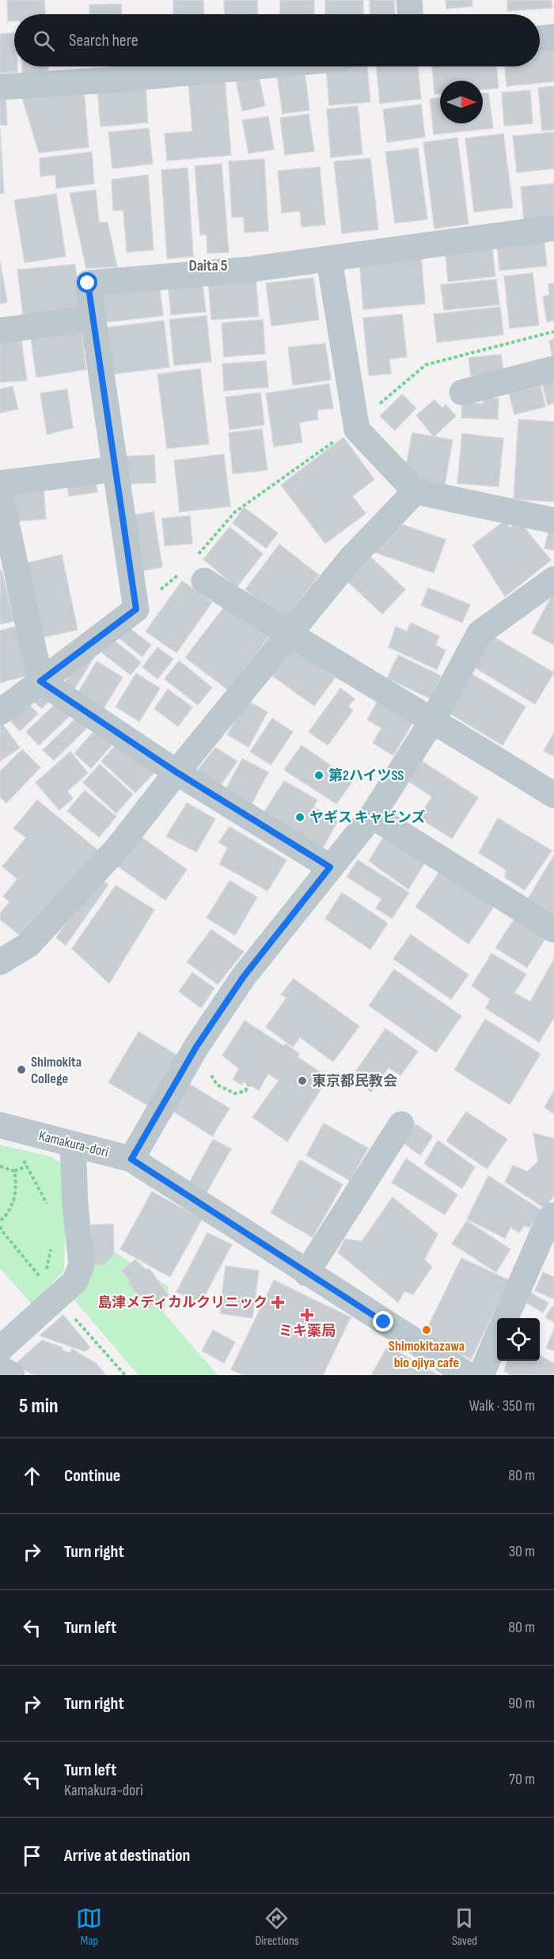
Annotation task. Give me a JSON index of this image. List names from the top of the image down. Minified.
{"streets":{"street":["Kamakura-dori"]},"districts":["Daita 5"],"places":{"other":["第2ハイツSS","ヤギス キャビンズ","Shimokita College","東京都民教会","Shimokitazawa bio ojiya cafe"],"health":["島津メディカルクリニック","ミキ薬局"]},"north":"right","page":{"search":"Search here","heading":["5 min","Walk · 350 m"],"list":[["Continue","80 m"],["Turn right","30 m"],["Turn left","80 m"],["Turn right","90 m"],["Turn left","Kamakura-dori","70 m"],"Arrive at destination"],"nav":["Map","Directions","Saved"]}}
